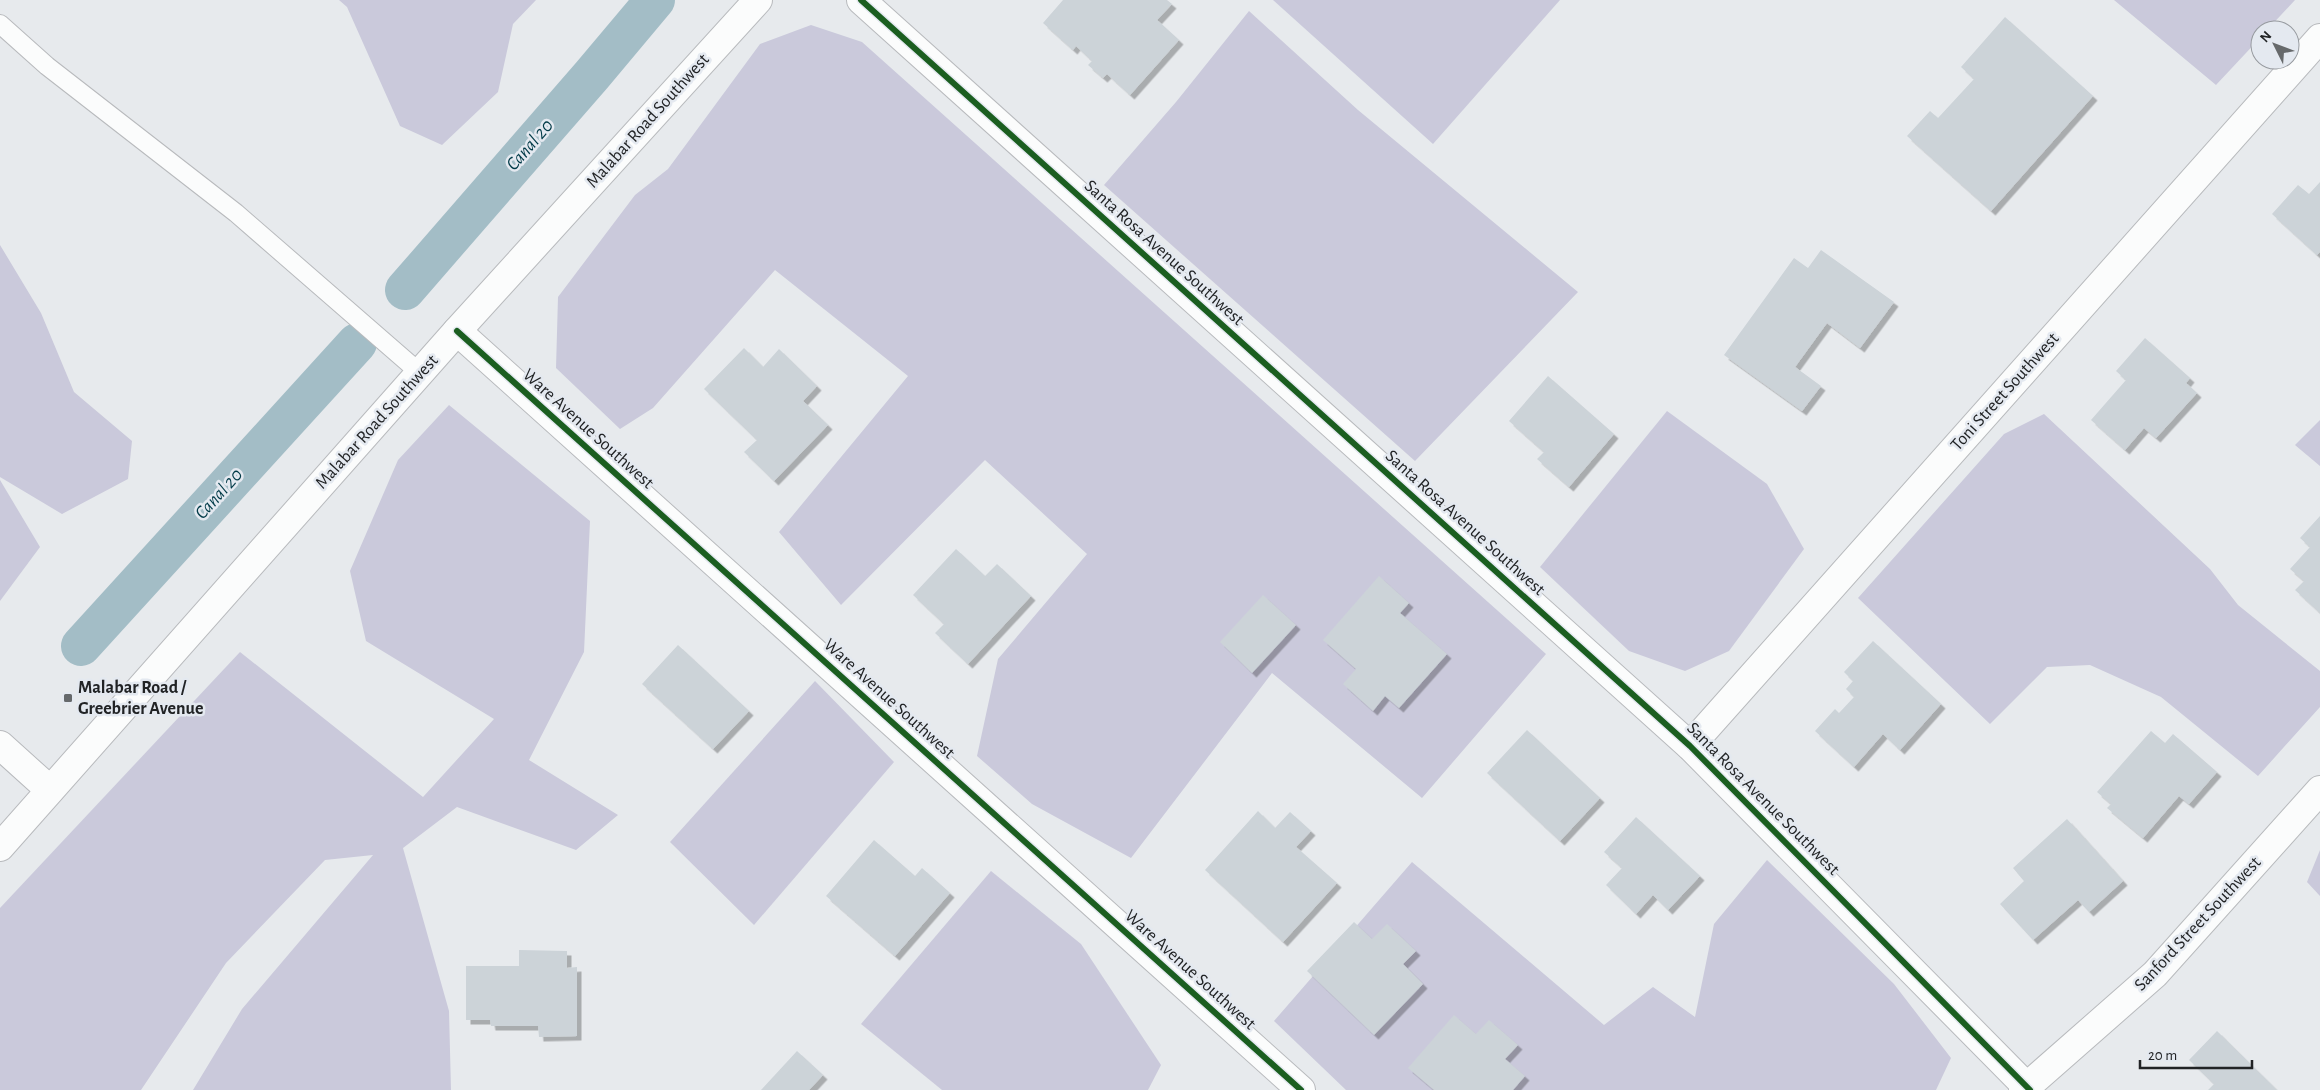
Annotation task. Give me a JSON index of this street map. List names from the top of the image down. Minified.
{"streets":{"street":["Malabar Road Southwest","Santa Rosa Avenue Southwest","Toni Street Southwest","Ware Avenue Southwest","Sanford Street Southwest"]},"crossings":[["Malabar Road Southwest","Ware Avenue Southwest"],["Santa Rosa Avenue Southwest","Toni Street Southwest"],["Santa Rosa Avenue Southwest","Sanford Street Southwest"]],"water":["Canal 20"],"places":{"transit":["Malabar Road / Greebrier Avenue"]},"scale_bar":"20 m","north":"top left"}
